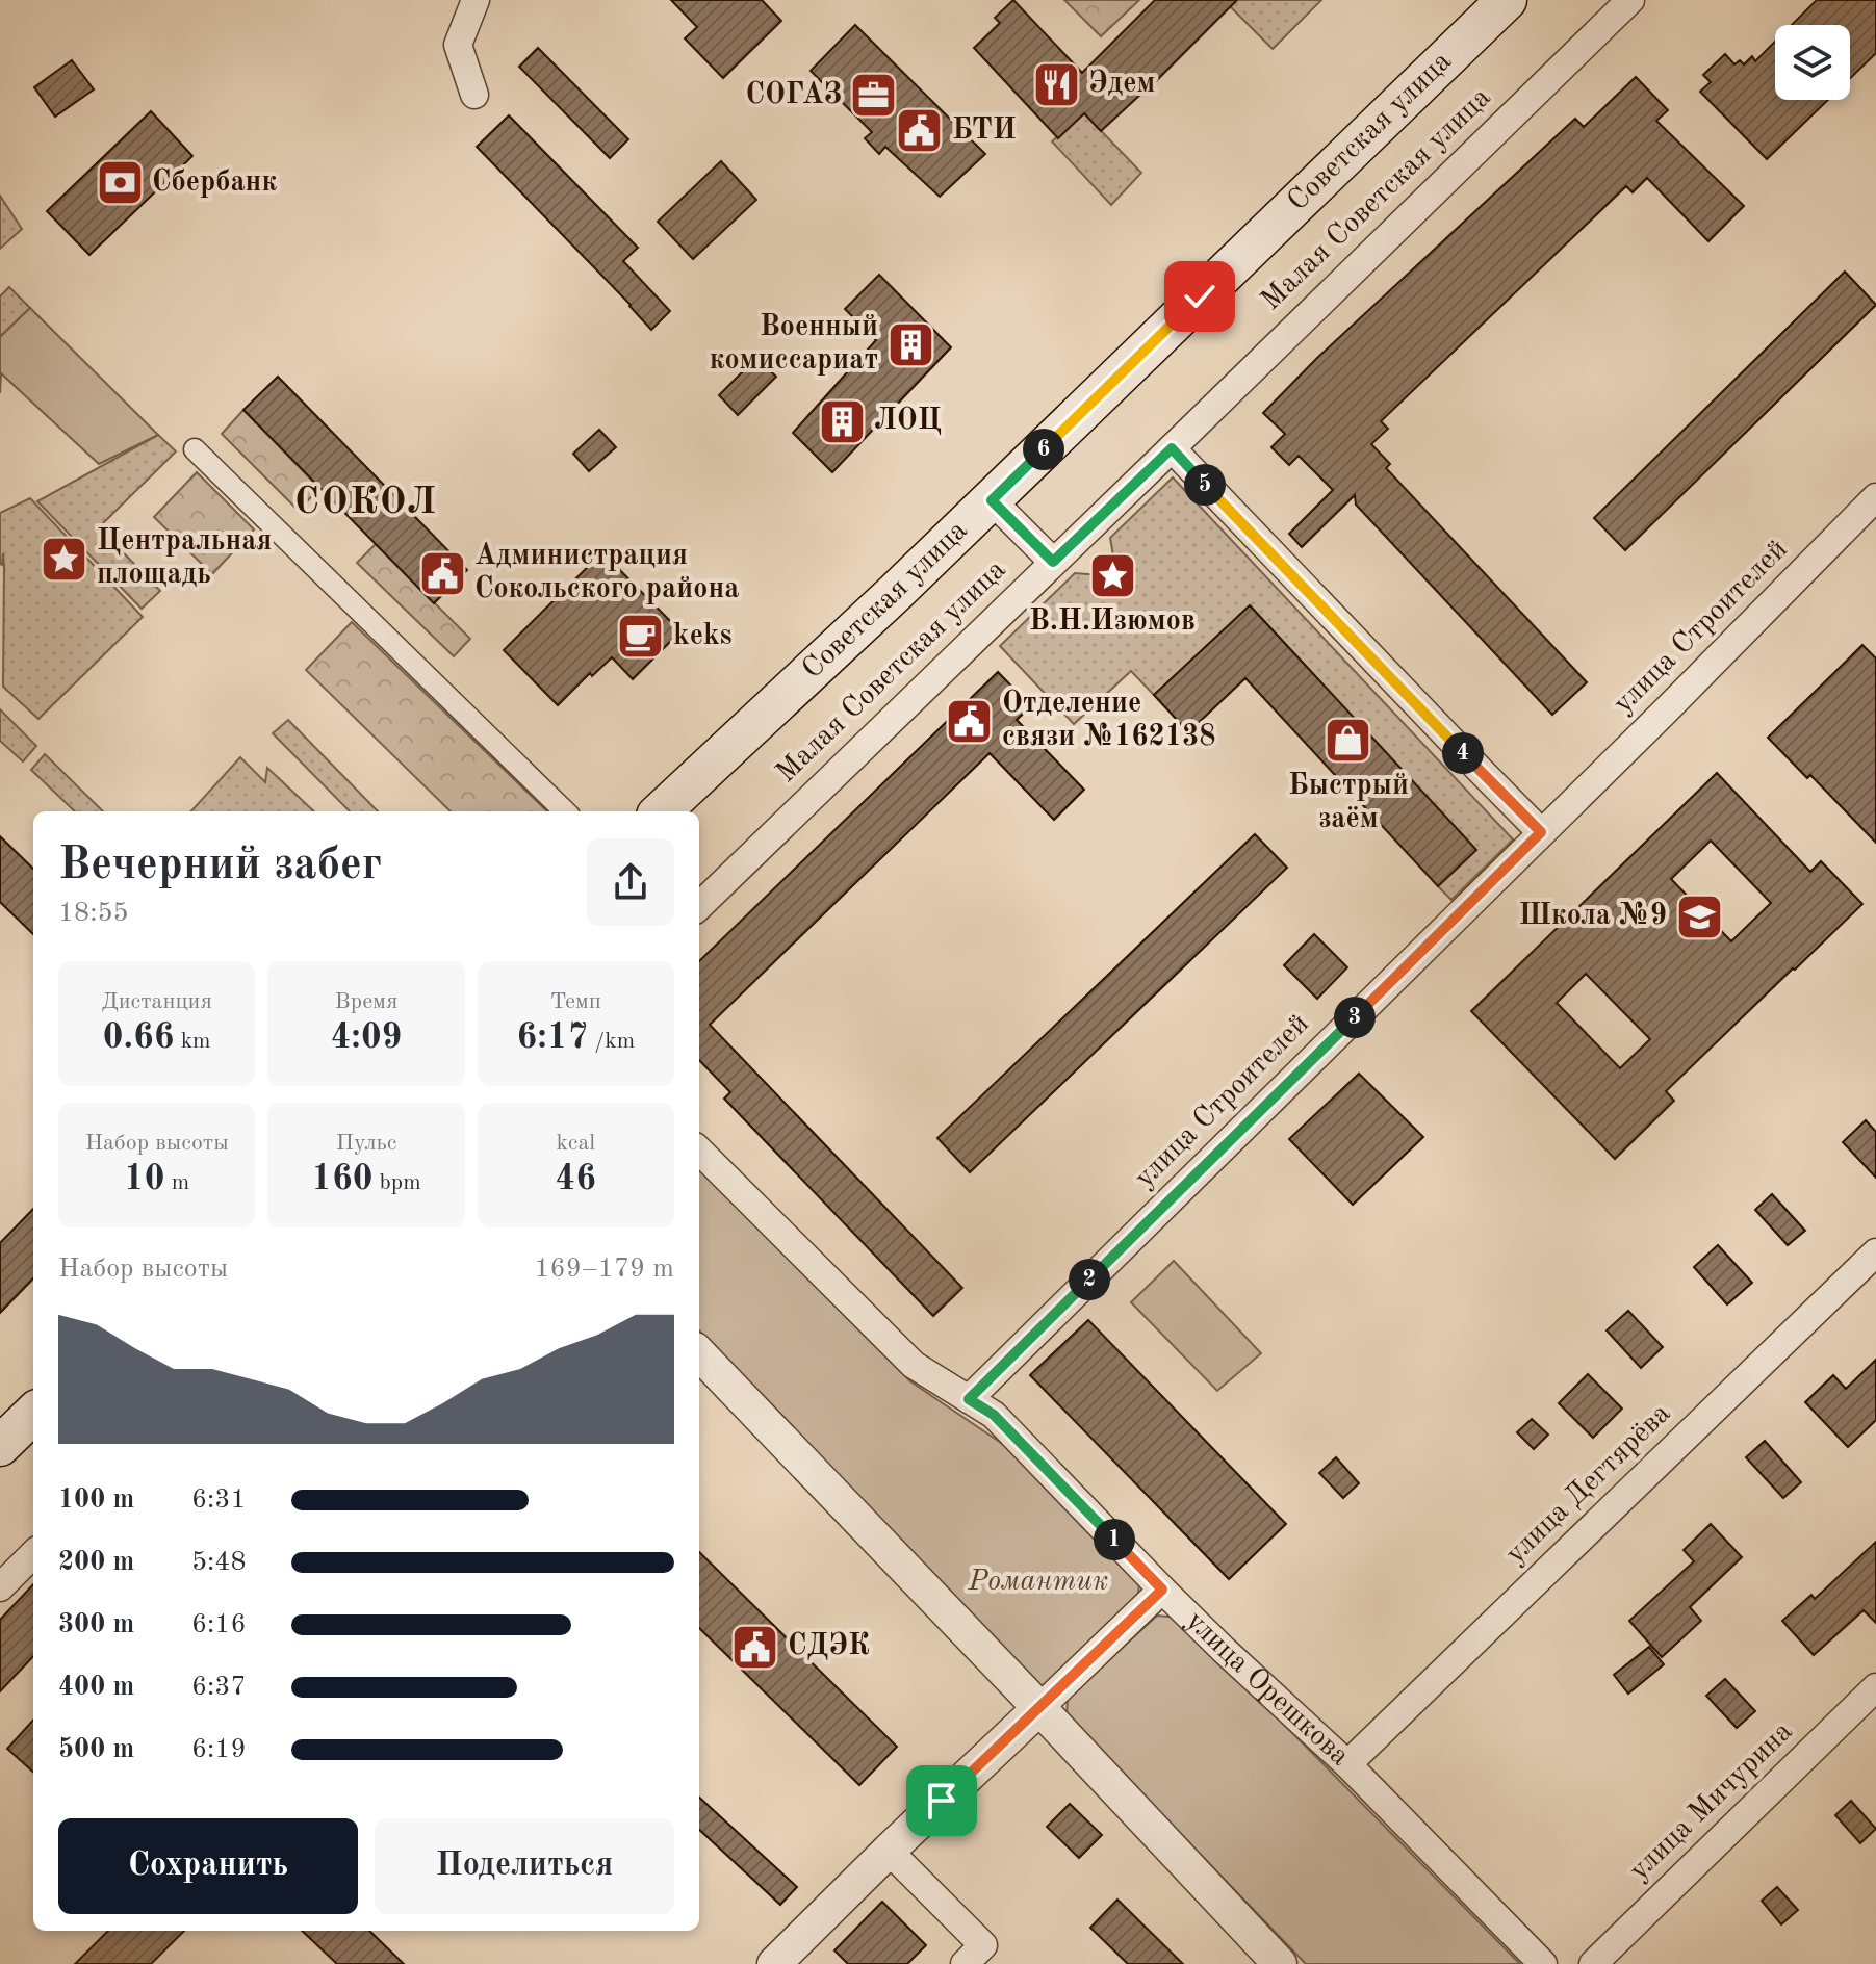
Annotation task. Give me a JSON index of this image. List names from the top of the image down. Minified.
{"streets":{"main road":["Советская улица"],"street":["Малая Советская улица","улица Строителей","улица Дегтярёва","улица Орешкова","улица Мичурина"]},"crossings":[["улица Строителей","улица Орешкова"],["улица Дегтярёва","улица Орешкова"]],"districts":["СОКОЛ"],"parks":["Романтик"],"places":{"restaurant":["Эдем"],"office":["СОГАЗ"],"public building":["БТИ","Администрация Сокольского района","Отделение связи №162138","СДЭК"],"bank":["Сбербанк"],"building":["Военный комиссариат","ЛОЦ"],"place":["Центральная площадь","В.Н.Изюмов"],"cafe":["keks"],"shop":["Быстрый заём"],"school or university":["Школа №9"]},"page":{"pins":["6","5","4","3","2","1"],"heading":["Вечерний забег","18:55"],"stats":[["Дистанция","0.66 km"],["Время","4:09"],["Темп","6:17 /km"],["Набор высоты","10 m"],["Пульс","160 bpm"],["kcal","46"]],"chart":["Набор высоты","169–179 m"],"list":[{"name":"100 m","note":"6:31"},{"name":"200 m","note":"5:48"},{"name":"300 m","note":"6:16"},{"name":"400 m","note":"6:37"},{"name":"500 m","note":"6:19"}],"buttons":["Сохранить","Поделиться"]}}
